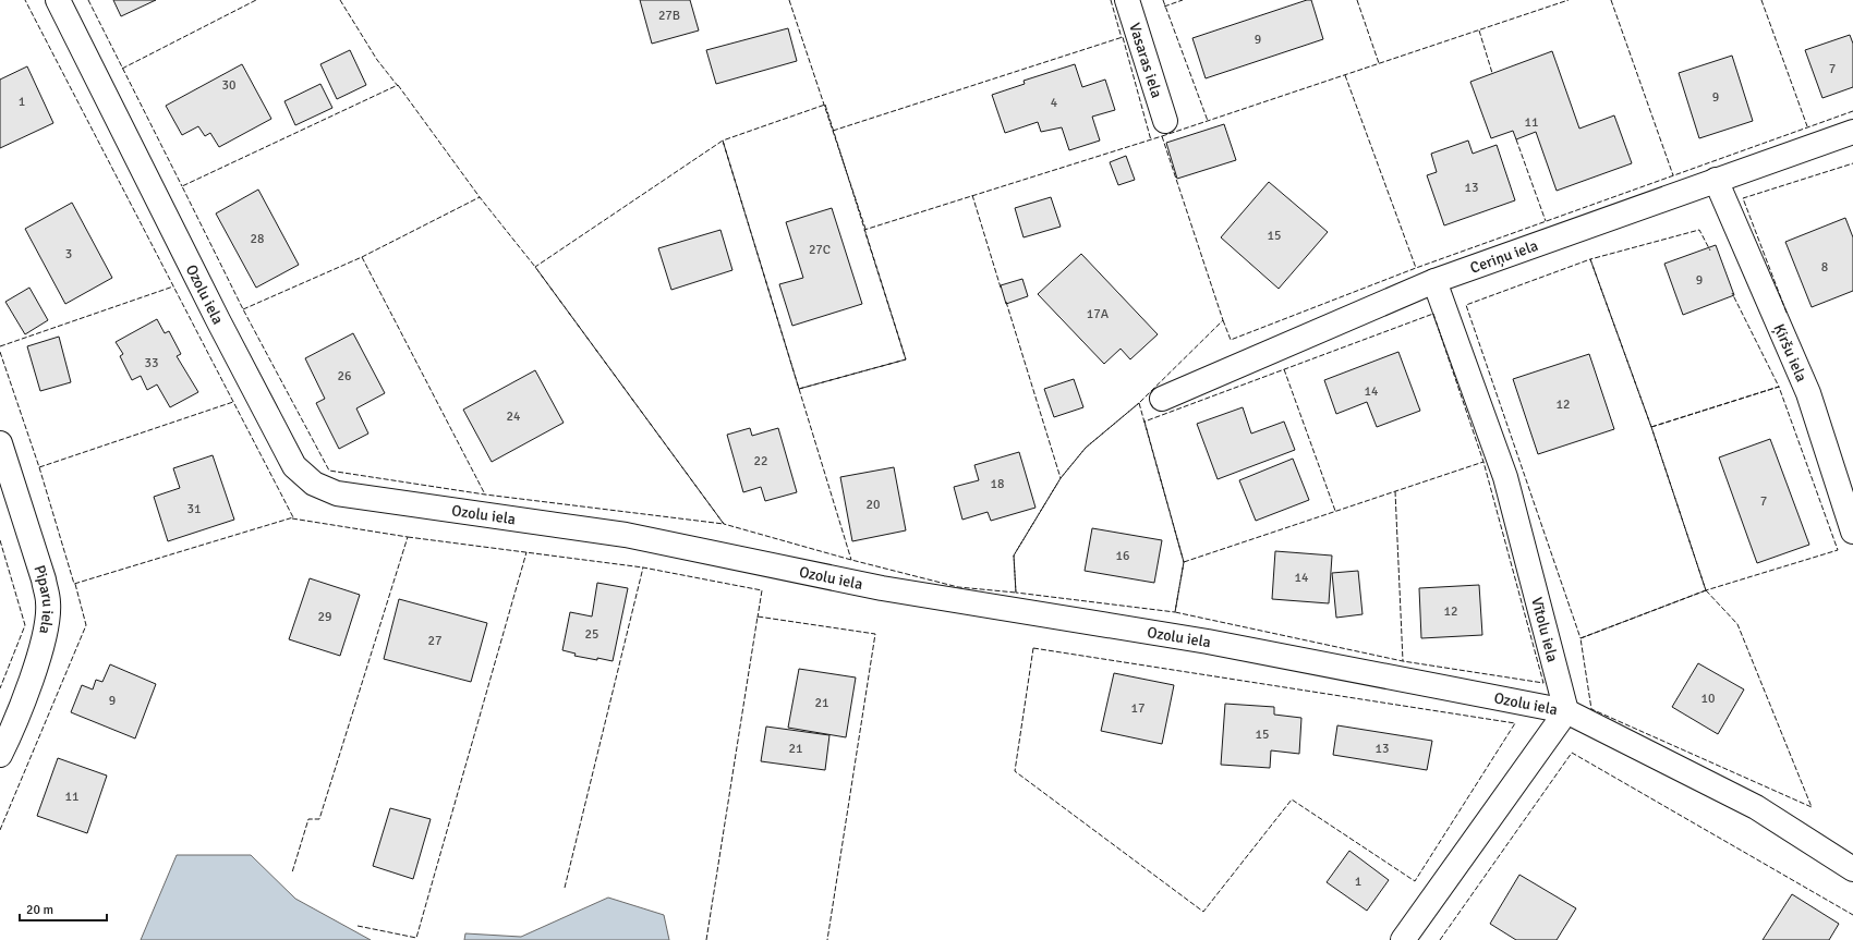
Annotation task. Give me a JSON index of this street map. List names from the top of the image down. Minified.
{"streets":{"street":["Vasaras iela","Ceriņu iela","Ozolu iela","Ķiršu iela","Piparu iela","Vītolu iela"]},"crossings":[["Ceriņu iela","Ķiršu iela"],["Ceriņu iela","Vītolu iela"],["Ozolu iela","Vītolu iela"]],"house_numbers":["27B","9","7","30","9","1","4","11","13","15","28","27C","3","8","9","17A","33","26","14","12","24","22","18","7","20","31","16","14","12","29","25","27","10","9","21","17","15","21","13","11","1"],"scale_bar":"20 m"}
